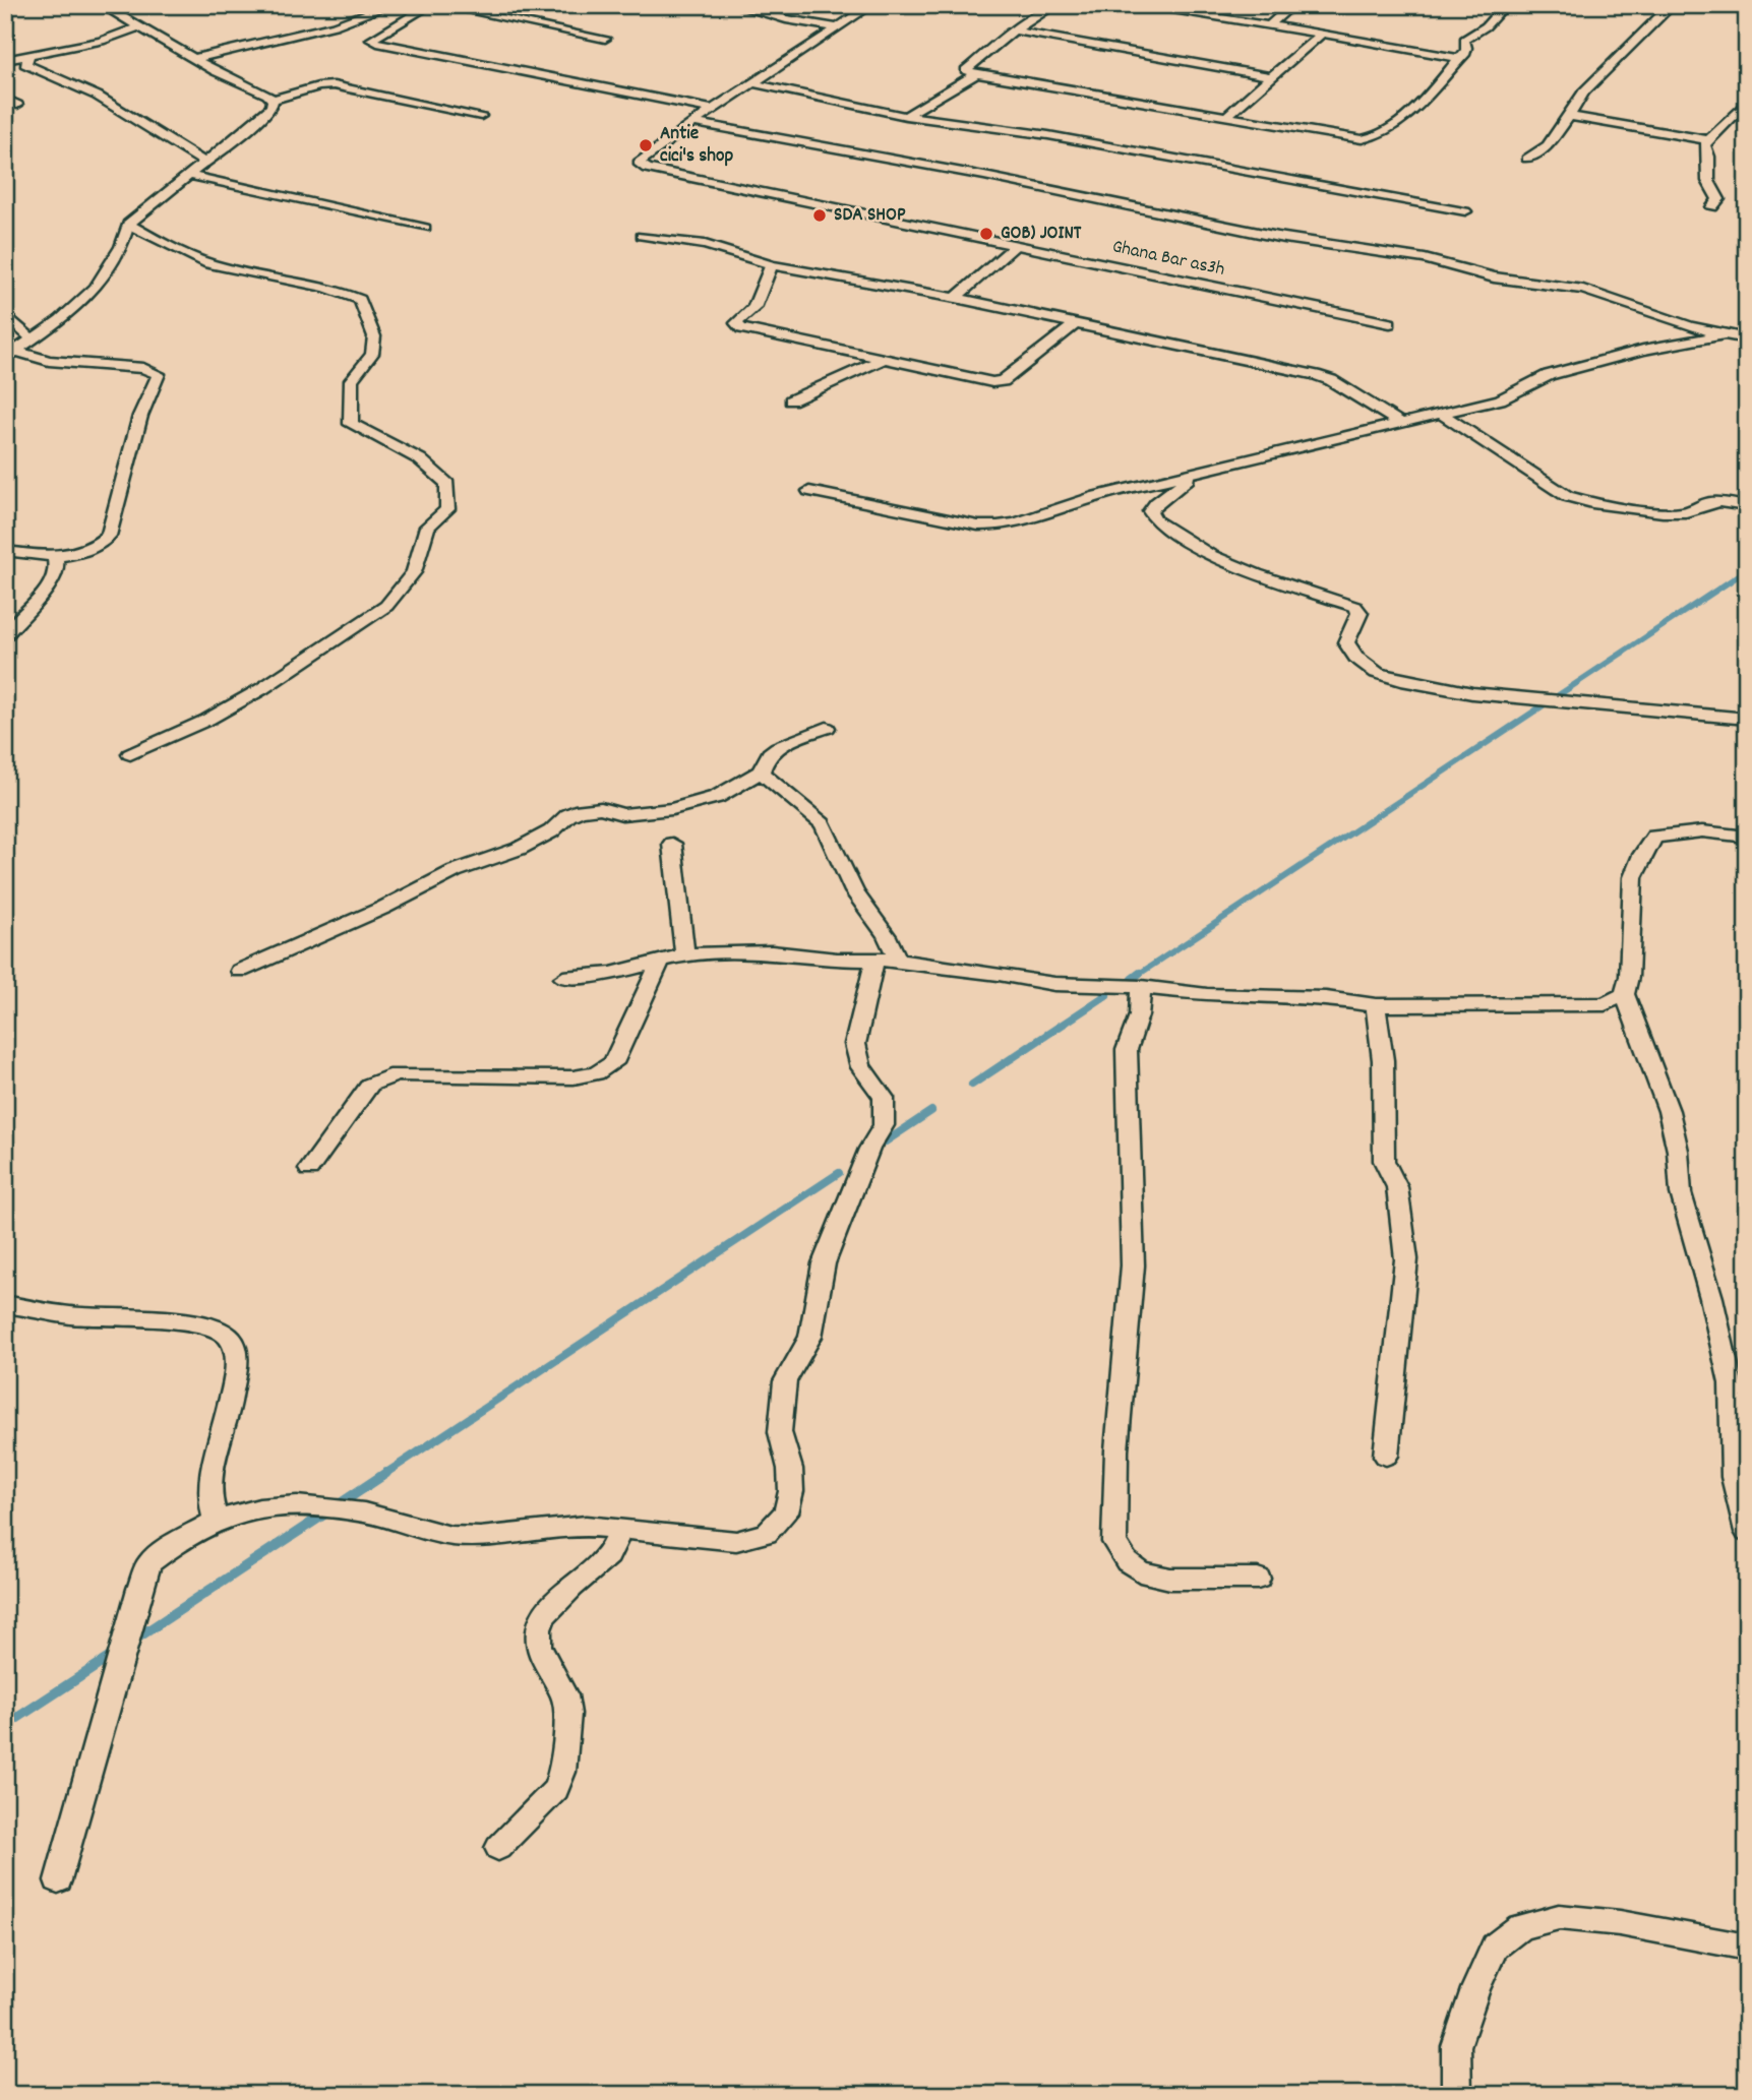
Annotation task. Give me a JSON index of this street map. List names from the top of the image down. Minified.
{"streets":{"street":["Ghana Bar as3h"]},"places":["Antie cici's shop","SDA SHOP","GOB) JOINT"]}
